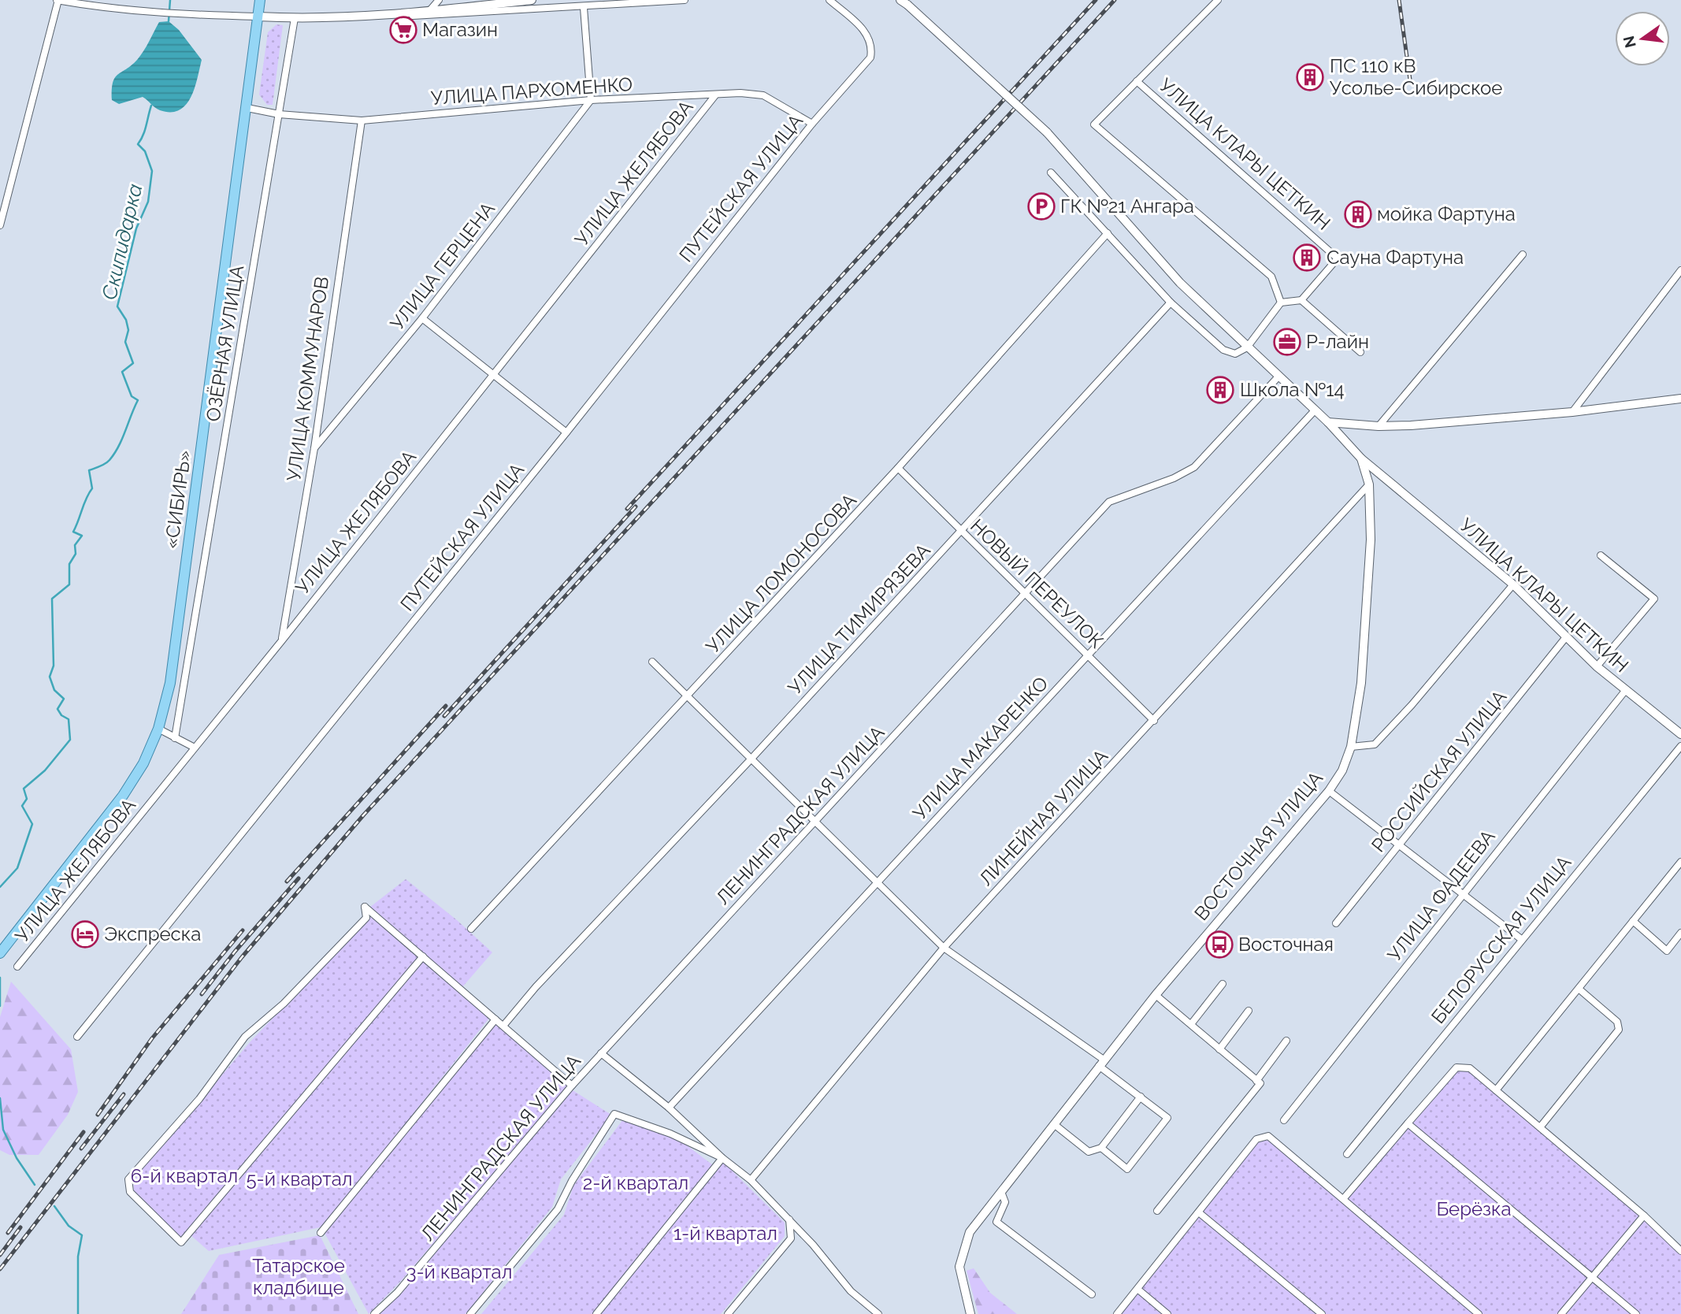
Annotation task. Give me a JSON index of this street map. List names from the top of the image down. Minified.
{"streets":{"main road":["«СИБИРЬ»"],"street":["УЛИЦА ПАРХОМЕНКО","УЛИЦА КЛАРЫ ЦЕТКИН","УЛИЦА ЖЕЛЯБОВА","ПУТЕЙСКАЯ УЛИЦА","УЛИЦА ГЕРЦЕНА","ОЗЁРНАЯ УЛИЦА","УЛИЦА КОММУНАРОВ","УЛИЦА ЛОМОНОСОВА","НОВЫЙ ПЕРЕУЛОК","УЛИЦА ТИМИРЯЗЕВА","УЛИЦА МАКАРЕНКО","РОССИЙСКАЯ УЛИЦА","ЛЕНИНГРАДСКАЯ УЛИЦА","ЛИНЕЙНАЯ УЛИЦА","ВОСТОЧНАЯ УЛИЦА","УЛИЦА ФАДЕЕВА","БЕЛОРУССКАЯ УЛИЦА"]},"crossings":[["УЛИЦА ПАРХОМЕНКО","УЛИЦА ЖЕЛЯБОВА"],["УЛИЦА ПАРХОМЕНКО","ПУТЕЙСКАЯ УЛИЦА"],["УЛИЦА ПАРХОМЕНКО","УЛИЦА ГЕРЦЕНА"],["УЛИЦА ПАРХОМЕНКО","ОЗЁРНАЯ УЛИЦА"],["УЛИЦА ПАРХОМЕНКО","УЛИЦА КОММУНАРОВ"],["УЛИЦА ПАРХОМЕНКО","«СИБИРЬ»"],["УЛИЦА КЛАРЫ ЦЕТКИН","РОССИЙСКАЯ УЛИЦА"],["УЛИЦА КЛАРЫ ЦЕТКИН","ВОСТОЧНАЯ УЛИЦА"],["УЛИЦА КЛАРЫ ЦЕТКИН","УЛИЦА ФАДЕЕВА"],["УЛИЦА ЖЕЛЯБОВА","УЛИЦА КОММУНАРОВ"],["УЛИЦА ГЕРЦЕНА","УЛИЦА КОММУНАРОВ"],["УЛИЦА ЛОМОНОСОВА","НОВЫЙ ПЕРЕУЛОК"],["НОВЫЙ ПЕРЕУЛОК","УЛИЦА ТИМИРЯЗЕВА"],["НОВЫЙ ПЕРЕУЛОК","УЛИЦА МАКАРЕНКО"],["НОВЫЙ ПЕРЕУЛОК","ЛЕНИНГРАДСКАЯ УЛИЦА"],["НОВЫЙ ПЕРЕУЛОК","ЛИНЕЙНАЯ УЛИЦА"],["ЛИНЕЙНАЯ УЛИЦА","ВОСТОЧНАЯ УЛИЦА"]],"water":["Скипидарка"],"parks":["6-й квартал","5-й квартал","2-й квартал","Берёзка","1-й квартал","Татарское кладбище","3-й квартал"],"places":{"supermarket":["Магазин"],"building":["ПС 110 кВ Усолье-Сибирское","мойка Фартуна","Сауна Фартуна","Школа №14"],"parking":["ГК №21 Ангара"],"office":["Р-лайн"],"hotel":["Экспреска"],"bus stop":["Восточная"]},"north":"left"}
